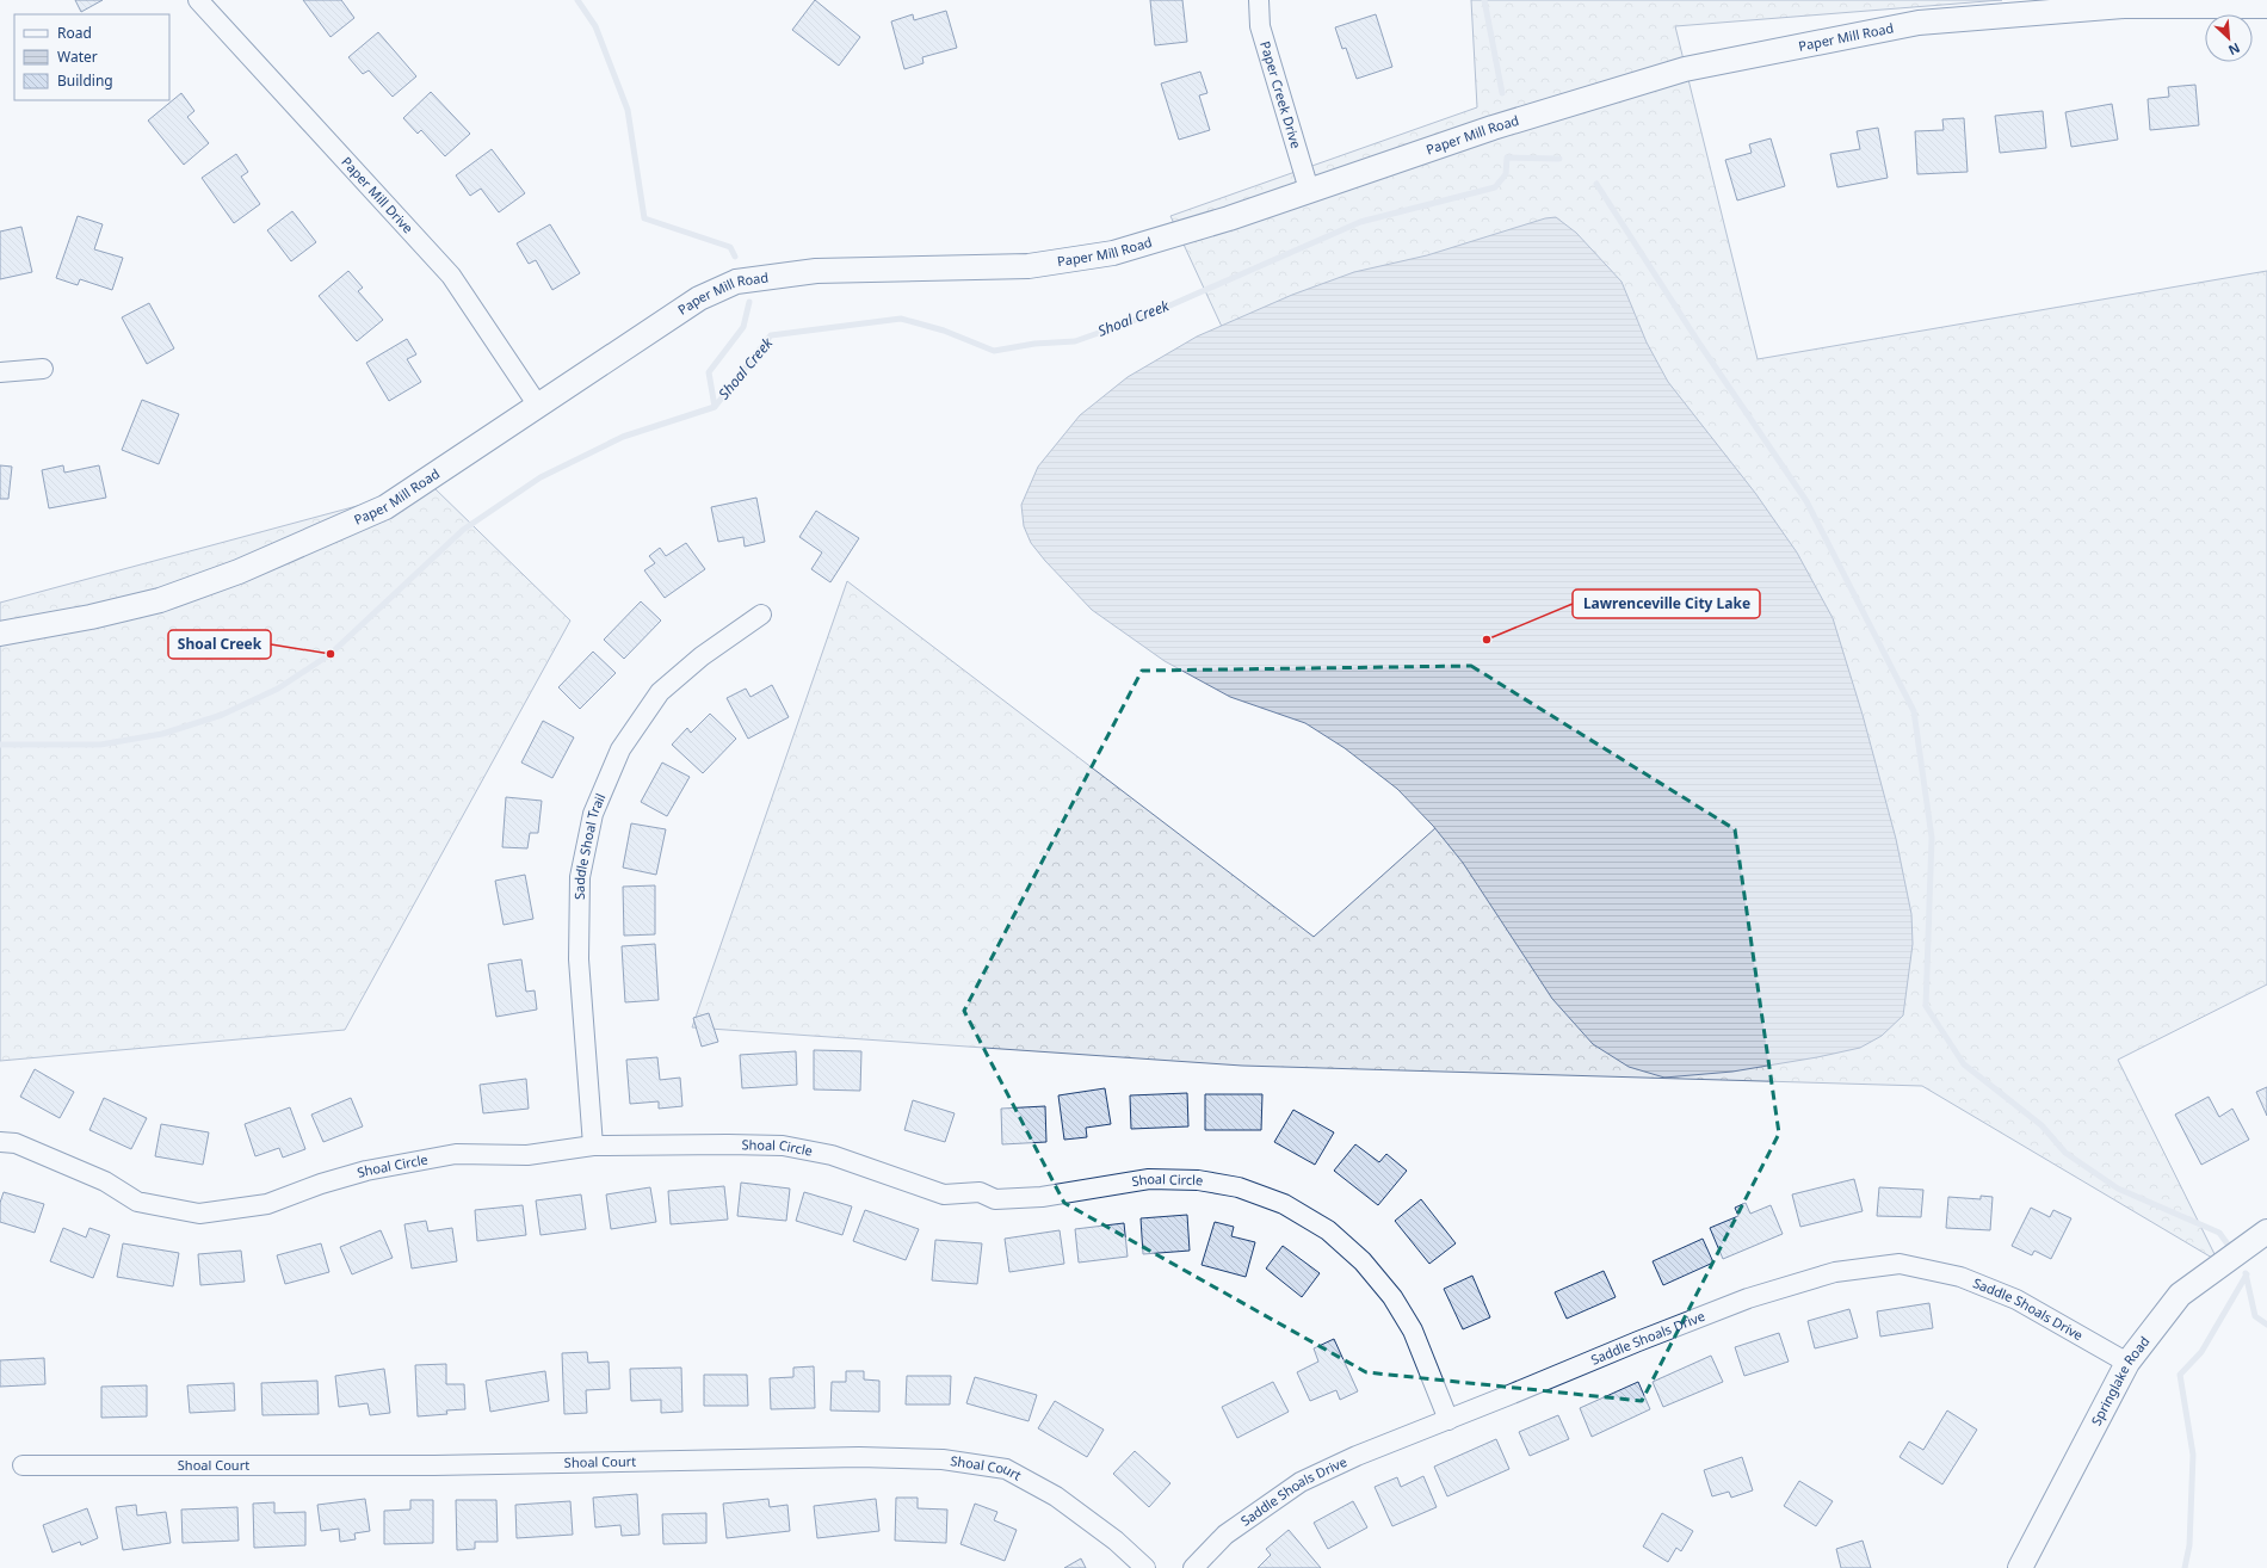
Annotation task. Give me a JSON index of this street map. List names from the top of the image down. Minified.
{"streets":{"street":["Paper Mill Road","Paper Creek Drive","Paper Mill Drive","Saddle Shoal Trail","Shoal Circle","Saddle Shoals Drive","Springlake Road","Shoal Court"]},"crossings":[["Paper Mill Road","Paper Creek Drive"],["Paper Mill Road","Paper Mill Drive"],["Saddle Shoal Trail","Shoal Circle"],["Shoal Circle","Saddle Shoals Drive"],["Saddle Shoals Drive","Springlake Road"]],"water":["Shoal Creek"],"places":["Lawrenceville City Lake","Shoal Creek"],"legend":["Road","Water","Building"],"north":"bottom right"}
